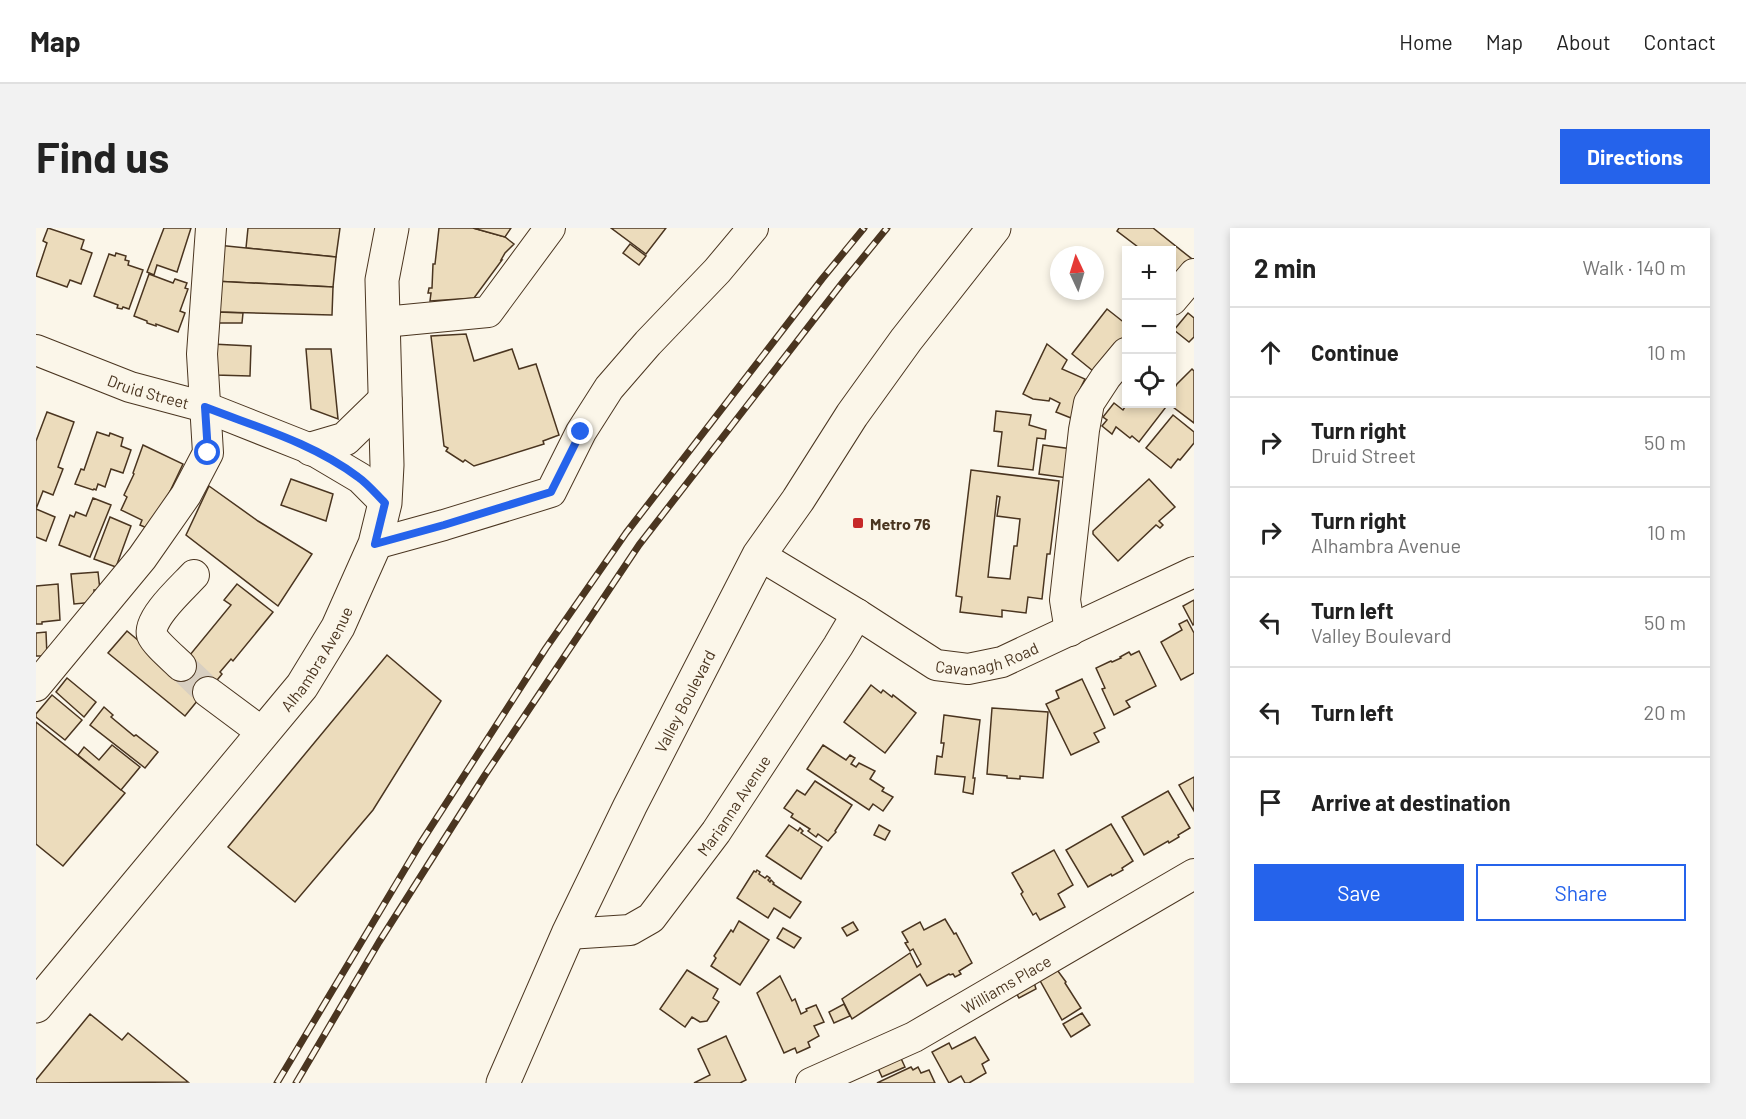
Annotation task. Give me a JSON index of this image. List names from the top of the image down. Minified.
{"streets":{"main road":["Alhambra Avenue","Valley Boulevard"],"street":["Druid Street","Cavanagh Road","Marianna Avenue","Williams Place"]},"crossings":[["Druid Street","Alhambra Avenue"],["Cavanagh Road","Valley Boulevard"],["Cavanagh Road","Marianna Avenue"],["Valley Boulevard","Marianna Avenue"]],"places":{"transit":["Metro 76"]},"north":"top","page":{"header":"Map","nav":["Home","Map","About","Contact"],"buttons":["Directions",["Save","Share"]],"title":"Find us","heading":["2 min","Walk · 140 m"],"map_buttons":["+","−"],"list":[["Continue","10 m"],["Turn right","Druid Street","50 m"],["Turn right","Alhambra Avenue","10 m"],["Turn left","Valley Boulevard","50 m"],["Turn left","20 m"],"Arrive at destination"]}}
